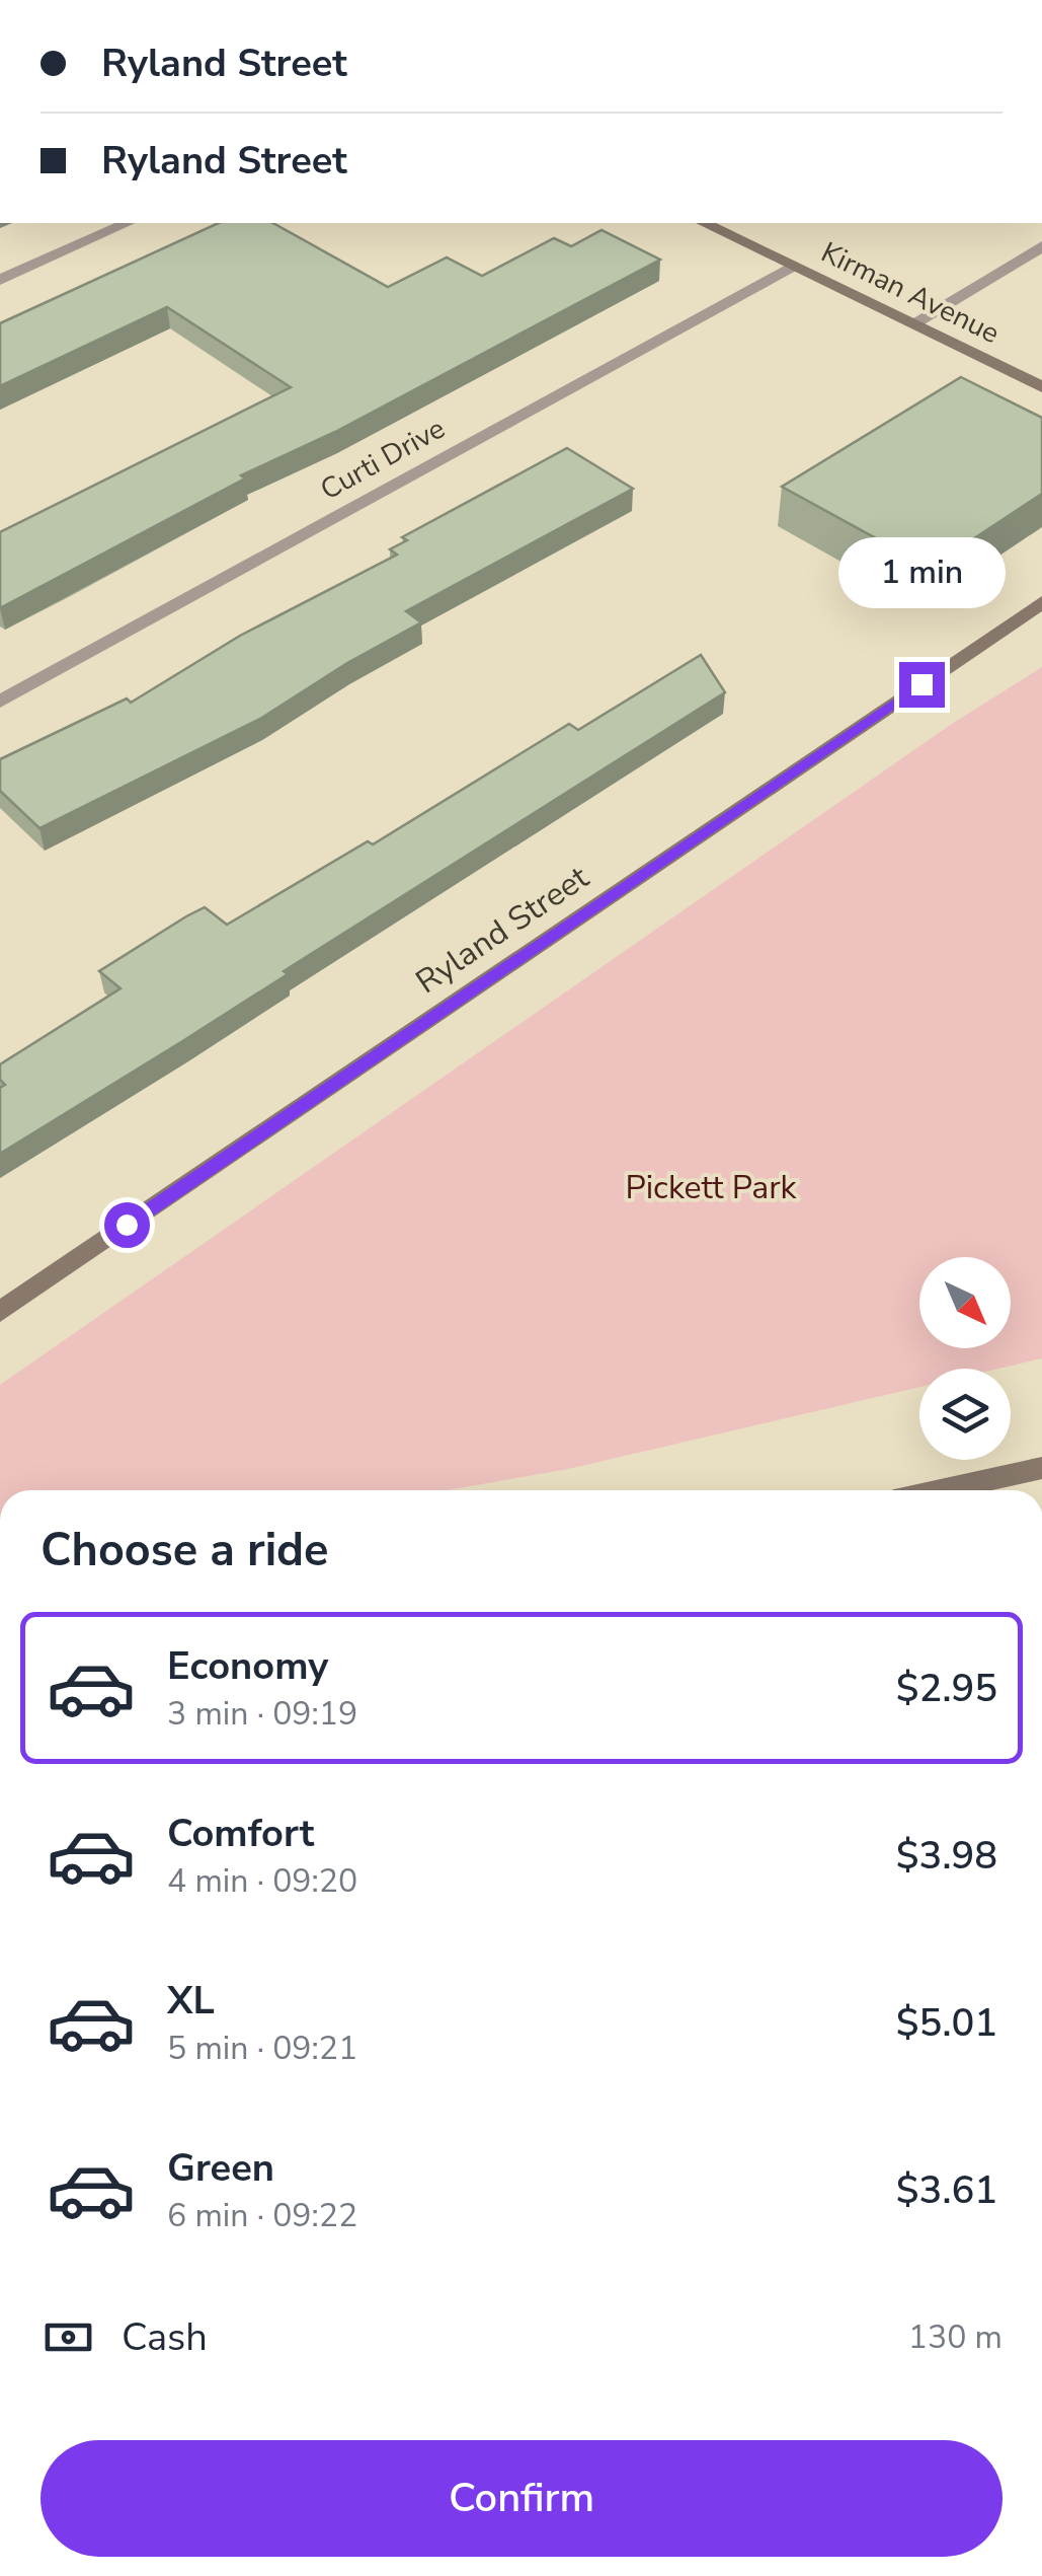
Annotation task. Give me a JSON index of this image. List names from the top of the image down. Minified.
{"streets":{"main road":["Kirman Avenue","Ryland Street"],"street":["Curti Drive"]},"crossings":[["Kirman Avenue","Curti Drive"]],"parks":["Pickett Park"],"north":"bottom right","page":{"banner":["Ryland Street","Ryland Street"],"bubble":"1 min","heading":"Choose a ride","list":[{"name":"Economy","note":"3 min · 09:19","value":"$2.95"},{"name":"Comfort","note":"4 min · 09:20","value":"$3.98"},{"name":"XL","note":"5 min · 09:21","value":"$5.01"},{"name":"Green","note":"6 min · 09:22","value":"$3.61"}],"pay":["Cash","130 m"],"buttons":"Confirm"}}
